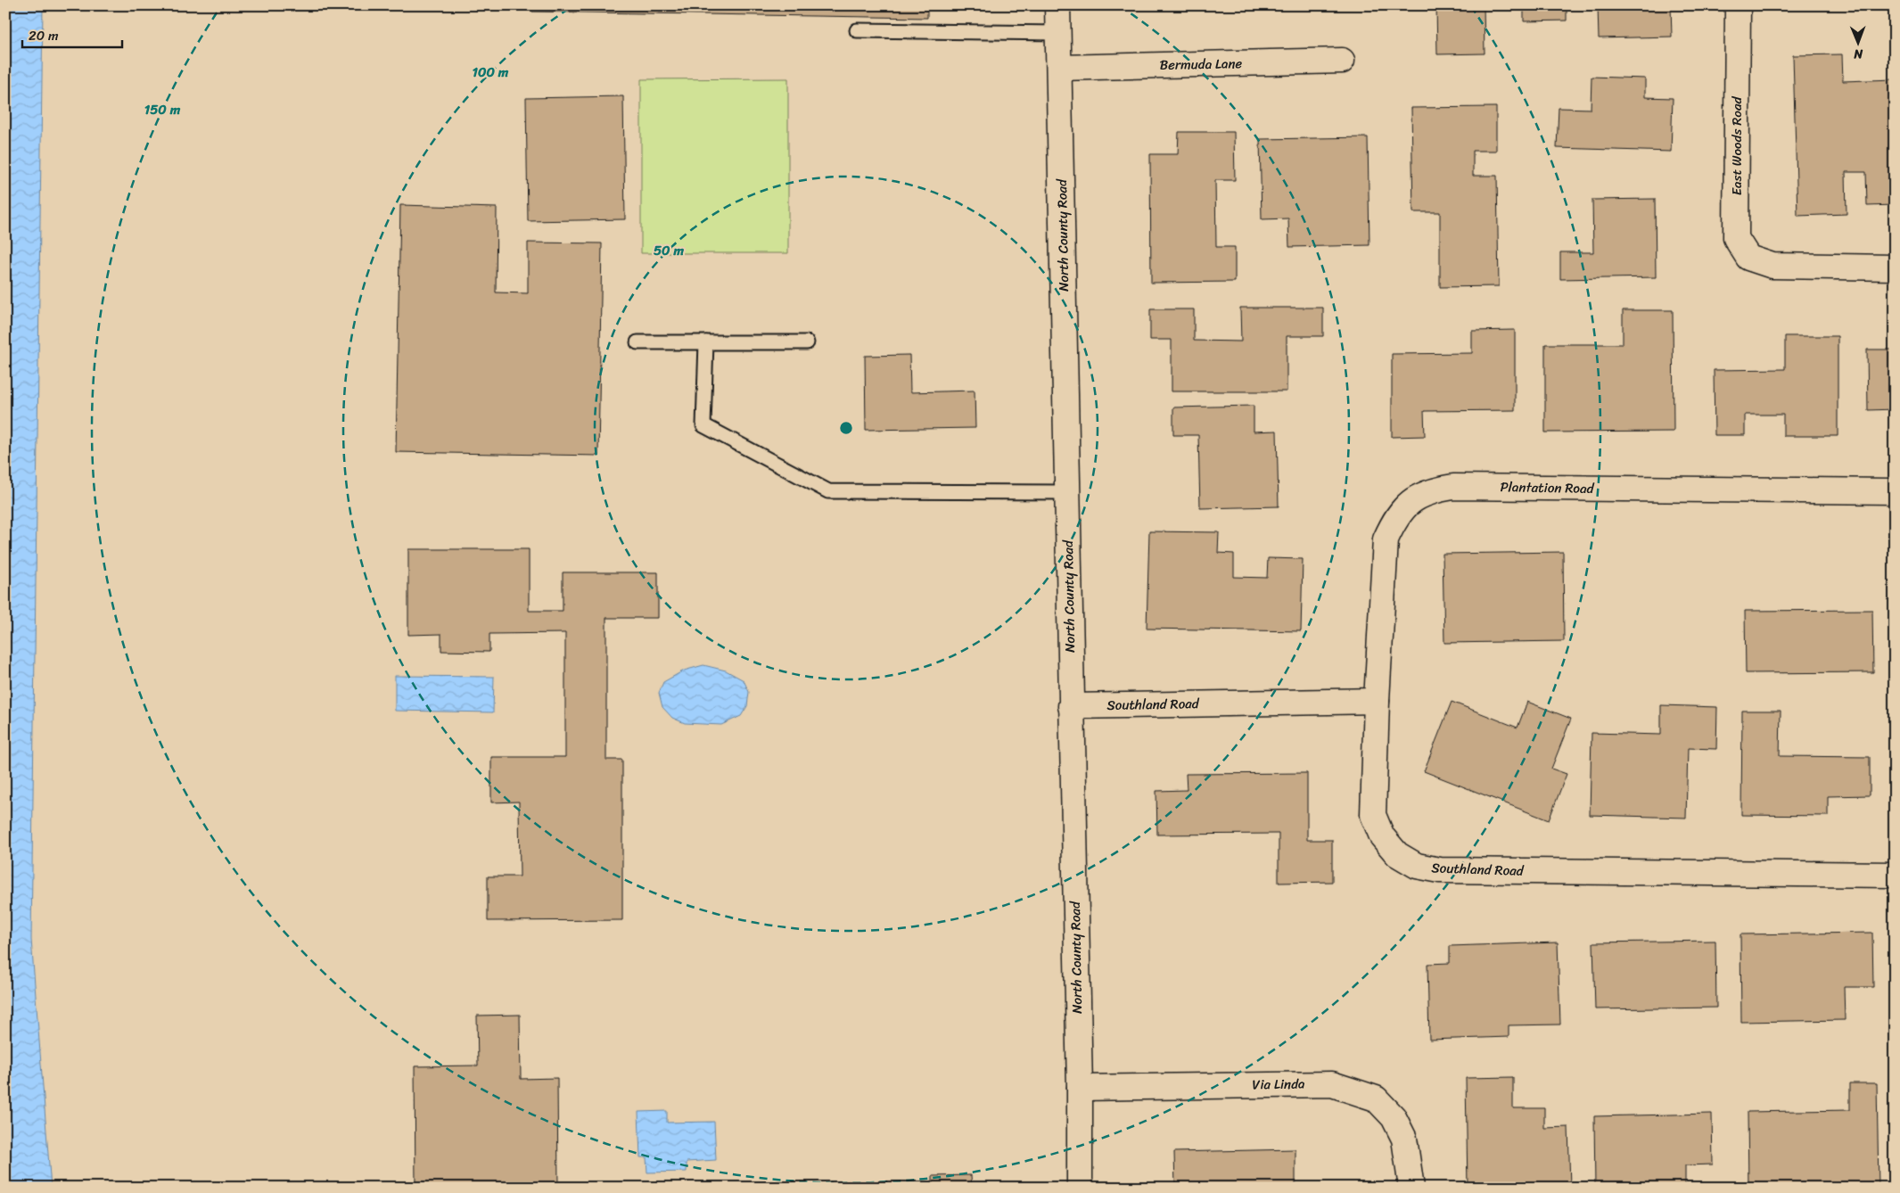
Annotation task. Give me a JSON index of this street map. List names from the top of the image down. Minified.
{"streets":{"street":["Bermuda Lane","East Woods Road","North County Road","Plantation Road","Southland Road","Via Linda"]},"crossings":[["Bermuda Lane","North County Road"],["North County Road","Southland Road"],["North County Road","Via Linda"],["Plantation Road","Southland Road"]],"scale_bar":"20 m","north":"bottom","rings":["100 m","150 m","50 m"]}
